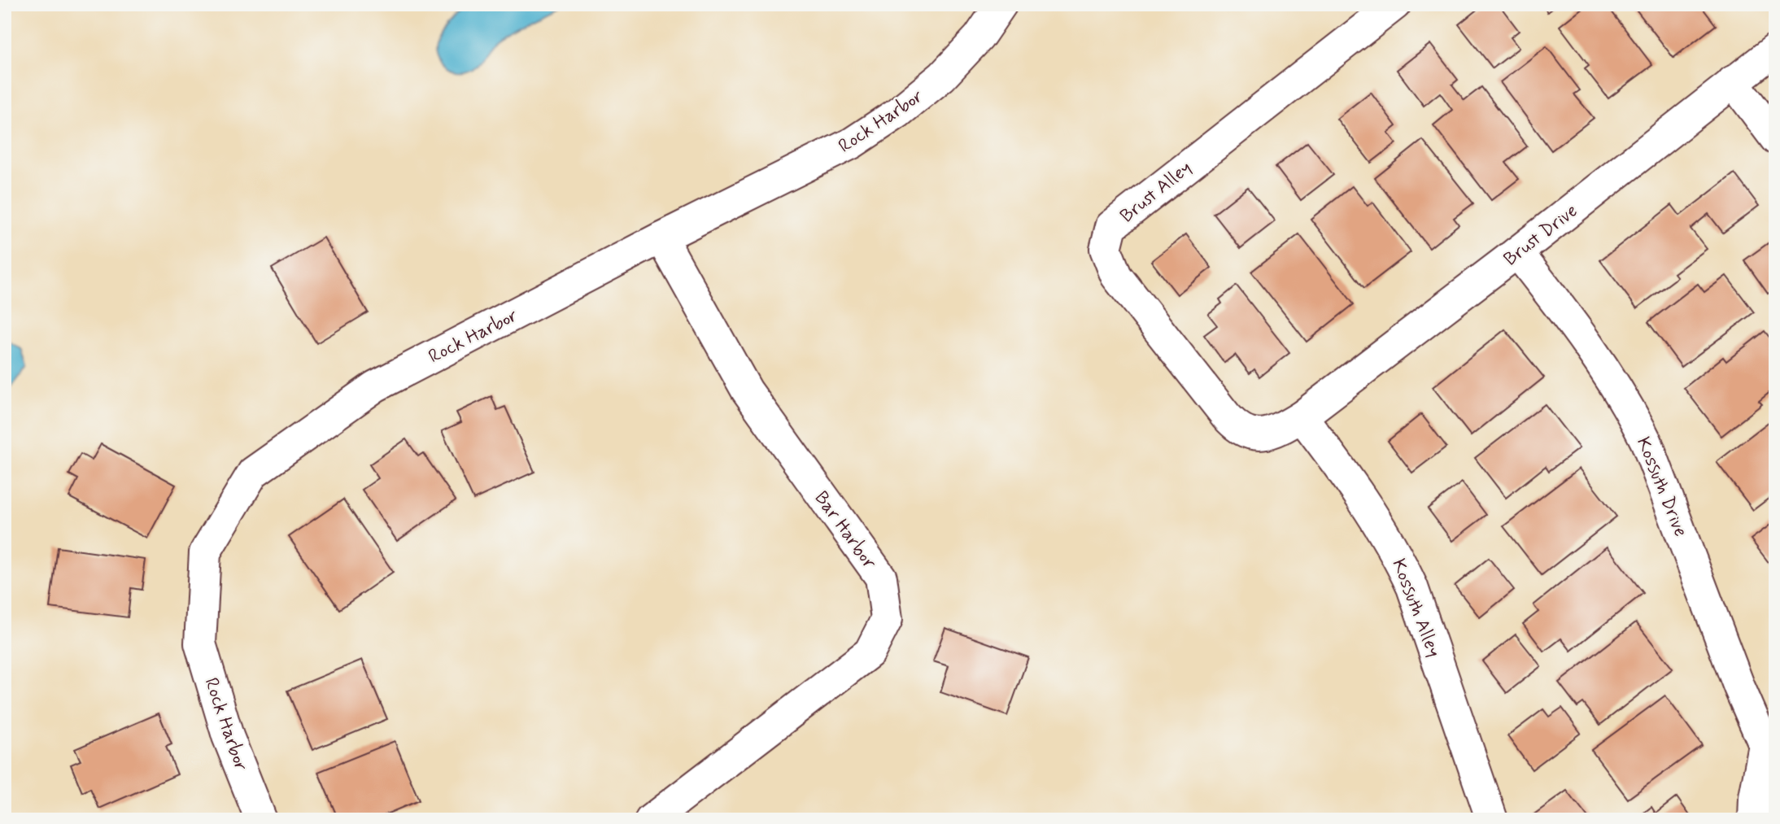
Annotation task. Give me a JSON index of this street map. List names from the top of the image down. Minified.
{"streets":{"street":["Rock Harbor","Brust Alley","Brust Drive","Kossuth Drive","Bar Harbor","Kossuth Alley"]},"crossings":[["Rock Harbor","Bar Harbor"],["Brust Alley","Brust Drive"],["Brust Alley","Kossuth Alley"],["Brust Drive","Kossuth Drive"],["Brust Drive","Kossuth Alley"]]}
